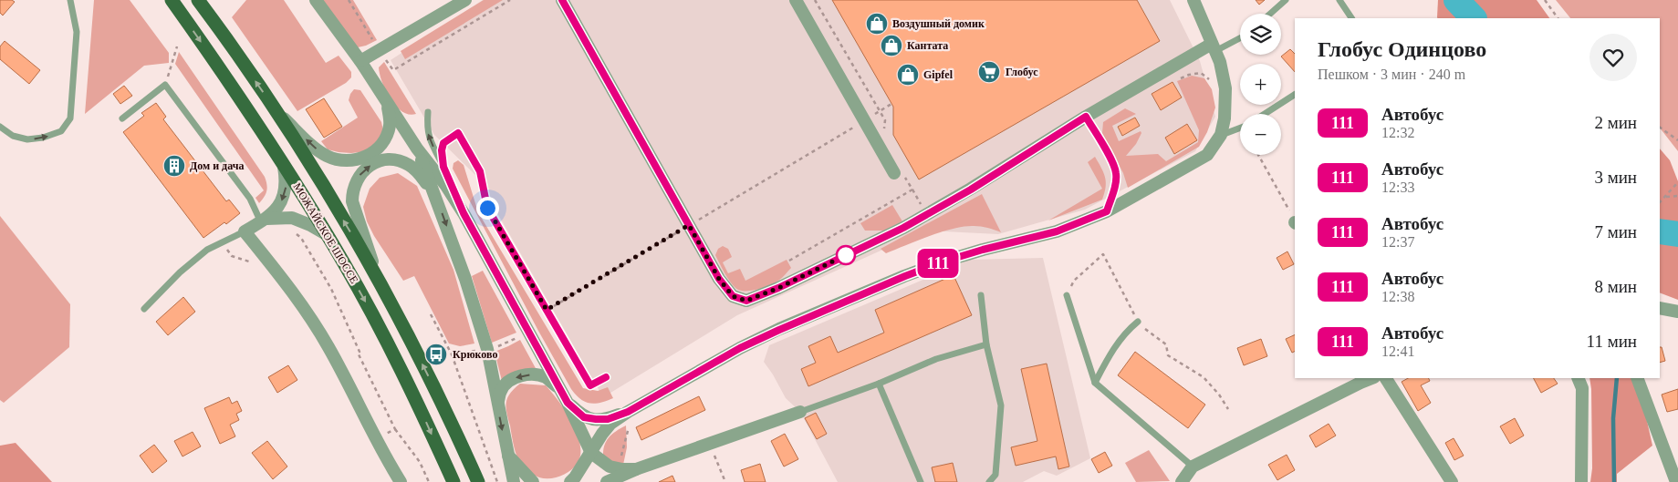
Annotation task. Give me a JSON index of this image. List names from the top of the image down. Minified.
{"streets":{"main road":["МОЖАЙСКОЕ ШОССЕ"]},"places":{"shop":["Воздушный домик","Кантата","Gipfel"],"supermarket":["Глобус"],"building":["Дом и дача"],"bus stop":["Крюково"]},"lines":["bus line 111"],"page":{"on_map":"111","map_buttons":["+","−"],"heading":["Глобус Одинцово","Пешком · 3 мин · 240 m"],"list":[{"mark":"111","name":"Автобус","note":"12:32","value":"2 мин"},{"mark":"111","name":"Автобус","note":"12:33","value":"3 мин"},{"mark":"111","name":"Автобус","note":"12:37","value":"7 мин"},{"mark":"111","name":"Автобус","note":"12:38","value":"8 мин"},{"mark":"111","name":"Автобус","note":"12:41","value":"11 мин"}]}}
